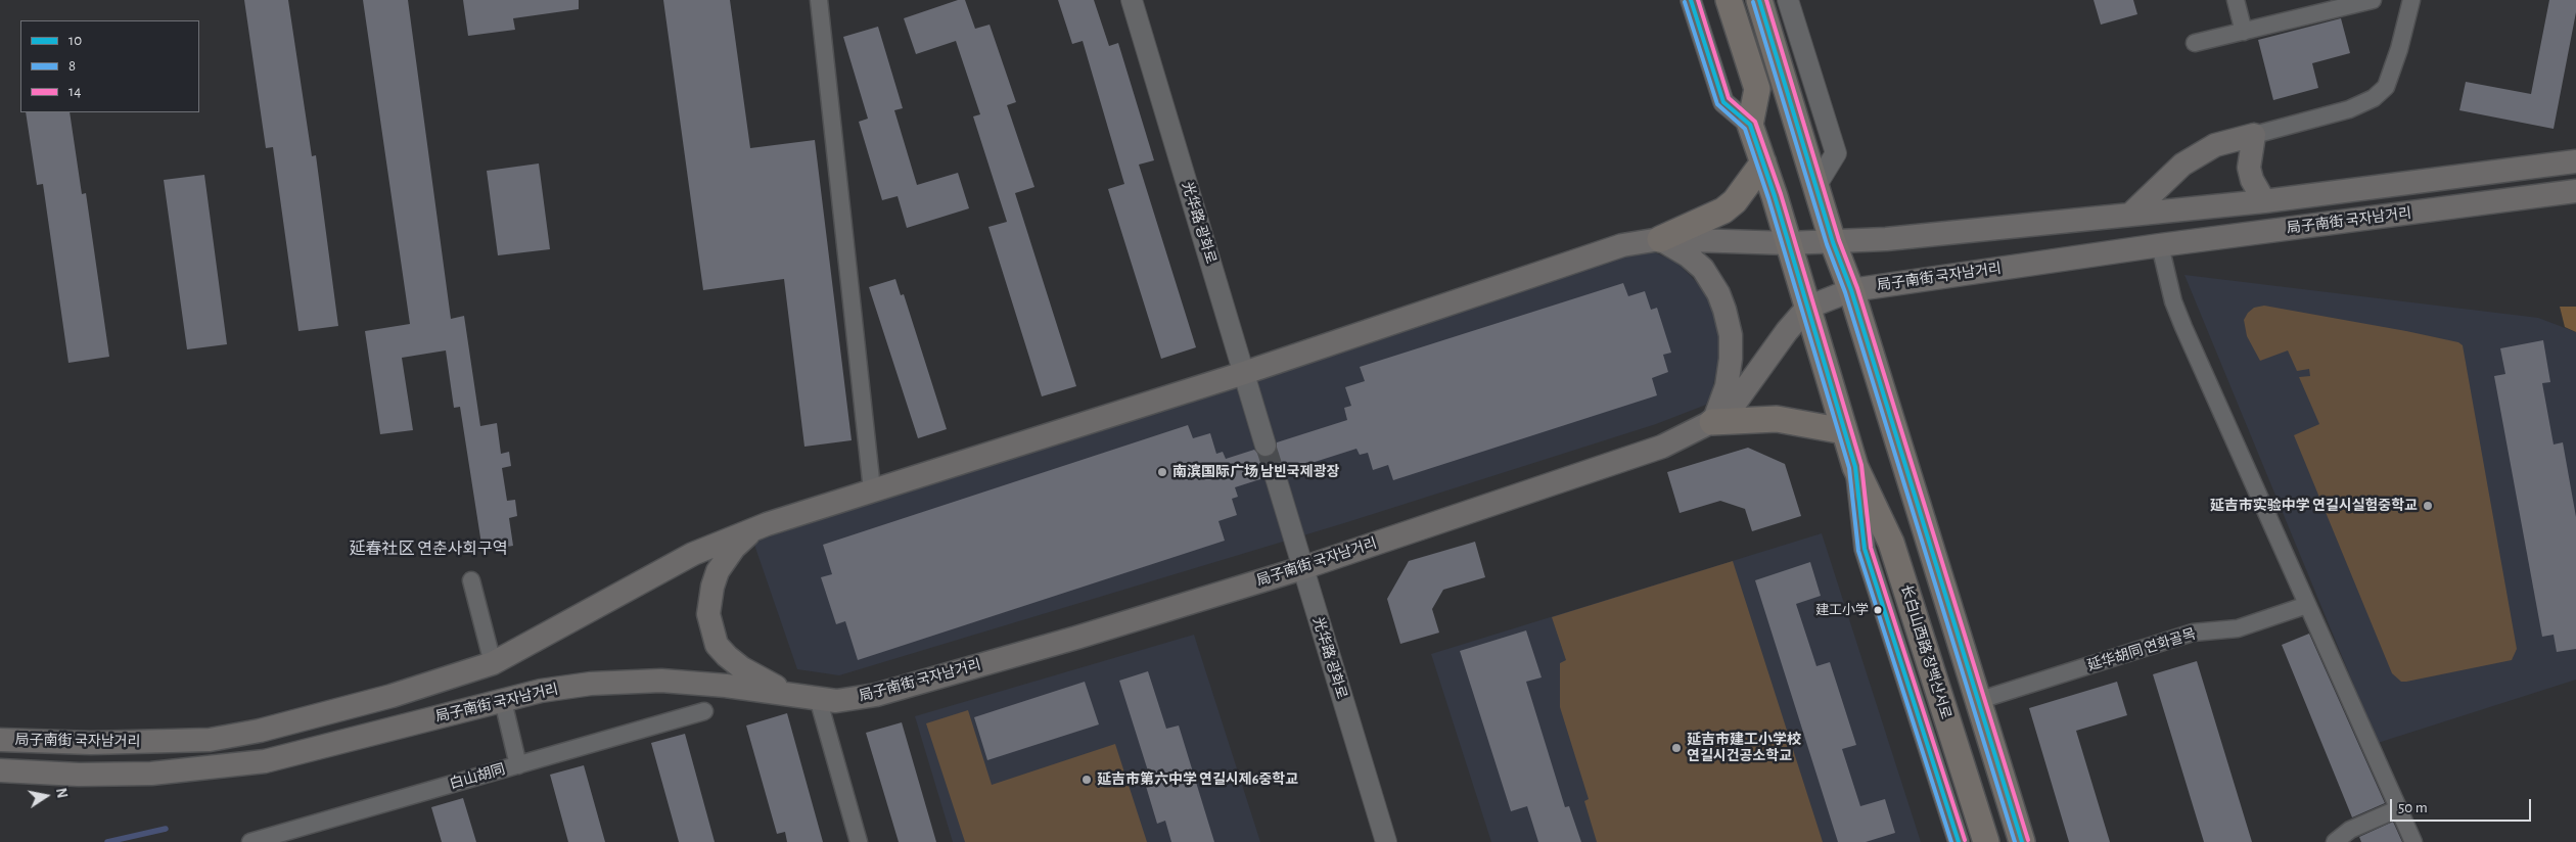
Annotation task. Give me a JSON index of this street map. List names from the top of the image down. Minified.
{"streets":{"main road":["局子南街 국자남거리","长白山西路 장백산서로"],"street":["光华路 광화로","延华胡同 연화골목","白山胡同"]},"crossings":[["局子南街 국자남거리","光华路 광화로"],["局子南街 국자남거리","长白山西路 장백산서로"]],"districts":["延春社区 연춘사회구역"],"places":["南滨国际广场 남빈국제광장","延吉市实验中学 연길시실험중학교","建工小学","延吉市建工小学校 연길시건공소학교","延吉市第六中学 연길시제6중학교"],"lines":["transit line 10","transit line 14","transit line 8"],"legend":["10","8","14"],"scale_bar":"50 m","north":"right"}
